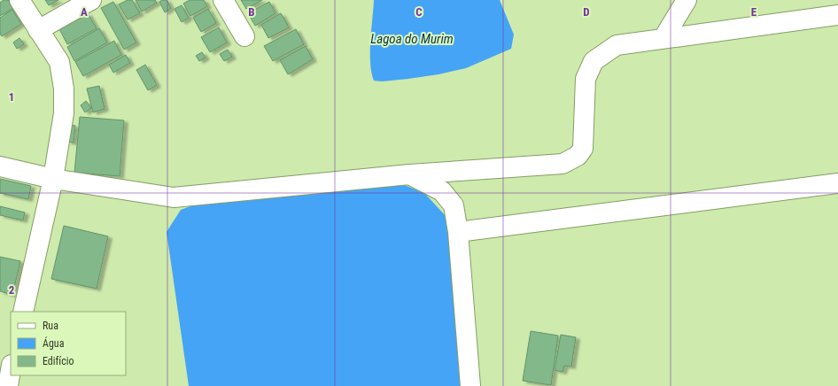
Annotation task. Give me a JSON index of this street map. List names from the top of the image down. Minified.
{"water":["Lagoa do Murim"],"legend":["Rua","Água","Edifício"],"grid":{"columns":["A","B","C","D","E"],"rows":["1","2"]}}
